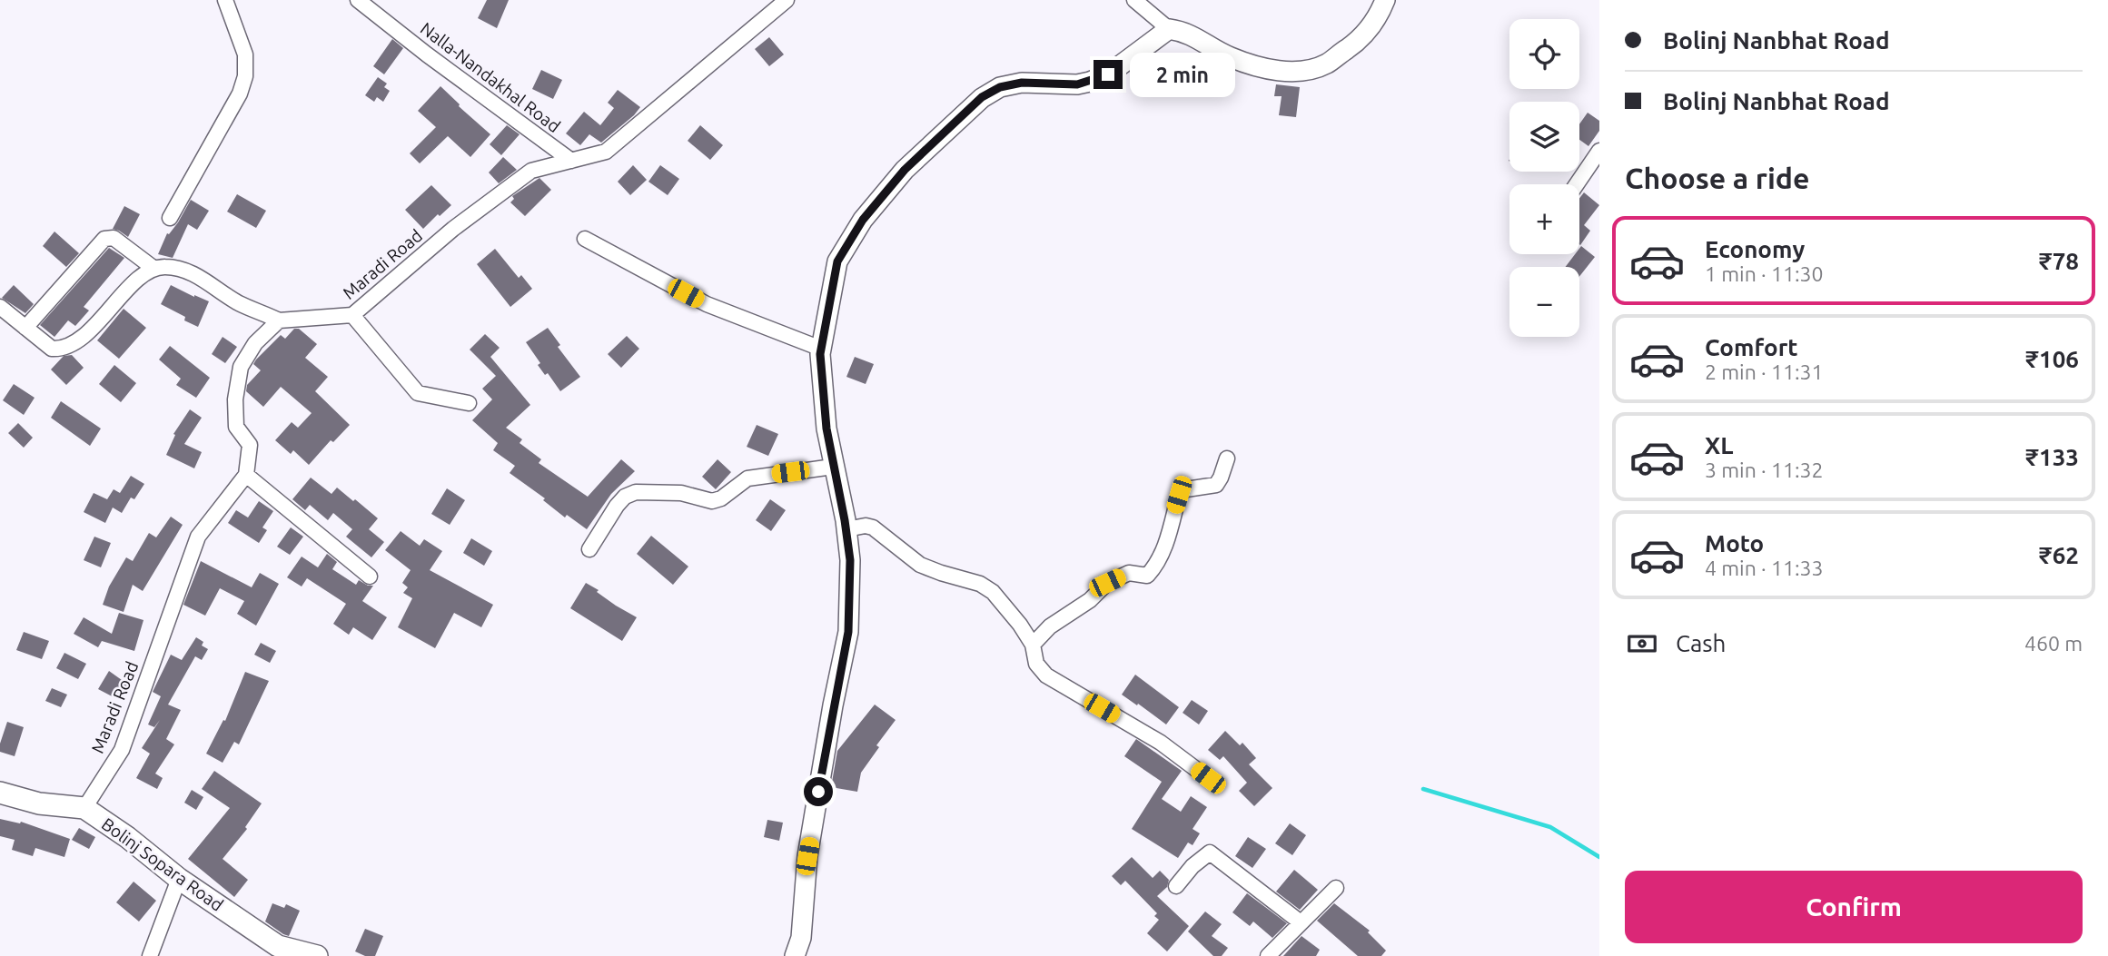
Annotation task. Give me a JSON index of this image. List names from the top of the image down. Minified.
{"streets":{"main road":["Bolinj Sopara Road"],"street":["Nalla-Nandakhal Road","Maradi Road"]},"crossings":[["Nalla-Nandakhal Road","Maradi Road"],["Maradi Road","Bolinj Sopara Road"]],"page":{"banner":["Bolinj Nanbhat Road","Bolinj Nanbhat Road"],"map_buttons":["+","−"],"bubble":"2 min","heading":"Choose a ride","list":[{"name":"Economy","note":"1 min · 11:30","value":"₹78"},{"name":"Comfort","note":"2 min · 11:31","value":"₹106"},{"name":"XL","note":"3 min · 11:32","value":"₹133"},{"name":"Moto","note":"4 min · 11:33","value":"₹62"}],"pay":["Cash","460 m"],"buttons":"Confirm"}}
